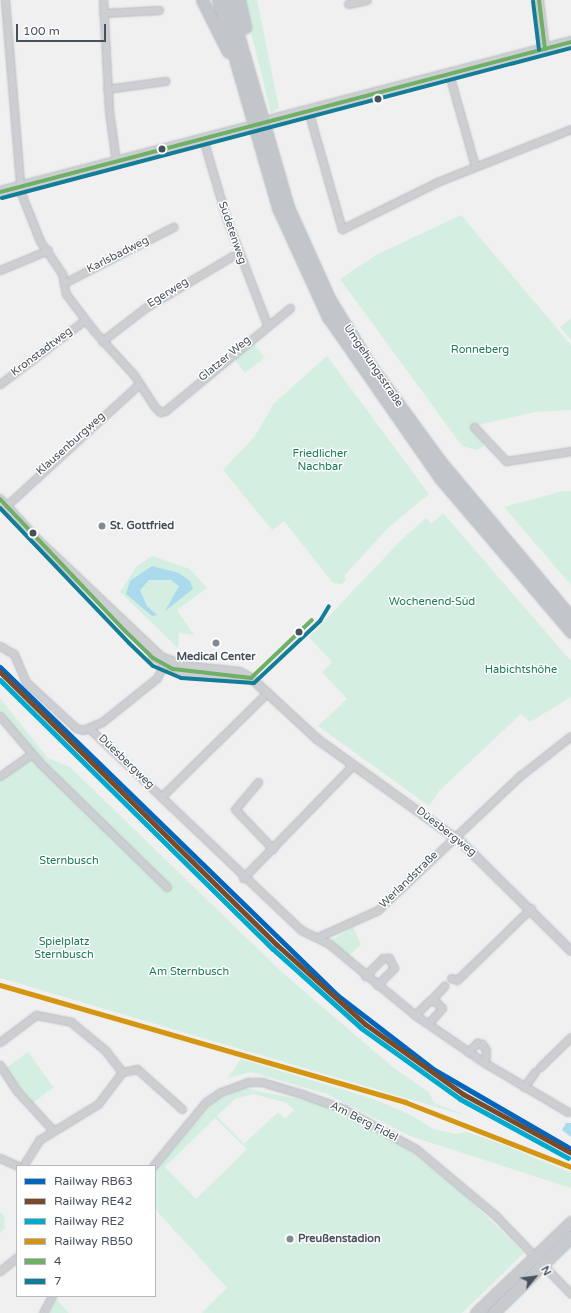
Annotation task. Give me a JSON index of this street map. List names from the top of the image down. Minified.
{"streets":{"highway":["Umgehungsstraße"],"street":["Sudetenweg","Karlsbadweg","Egerweg","Kronstadtweg","Glatzer Weg","Klausenburgweg","Düesbergweg","Werlandstraße","Am Berg Fidel"]},"crossings":[["Sudetenweg","Egerweg"],["Sudetenweg","Glatzer Weg"],["Glatzer Weg","Klausenburgweg"],["Klausenburgweg","Düesbergweg"],["Düesbergweg","Werlandstraße"]],"parks":["Ronneberg","Friedlicher Nachbar","Wochenend-Süd","Habichtshöhe","Sternbusch","Spielplatz Sternbusch","Am Sternbusch"],"places":["St. Gottfried","Medical Center","Preußenstadion"],"lines":["transit line 4","transit line 7","rail line RB63","rail line RE42","rail line RE2","rail line RB50"],"legend":["Railway RB63","Railway RE42","Railway RE2","Railway RB50","4","7"],"scale_bar":"100 m","north":"top right"}
